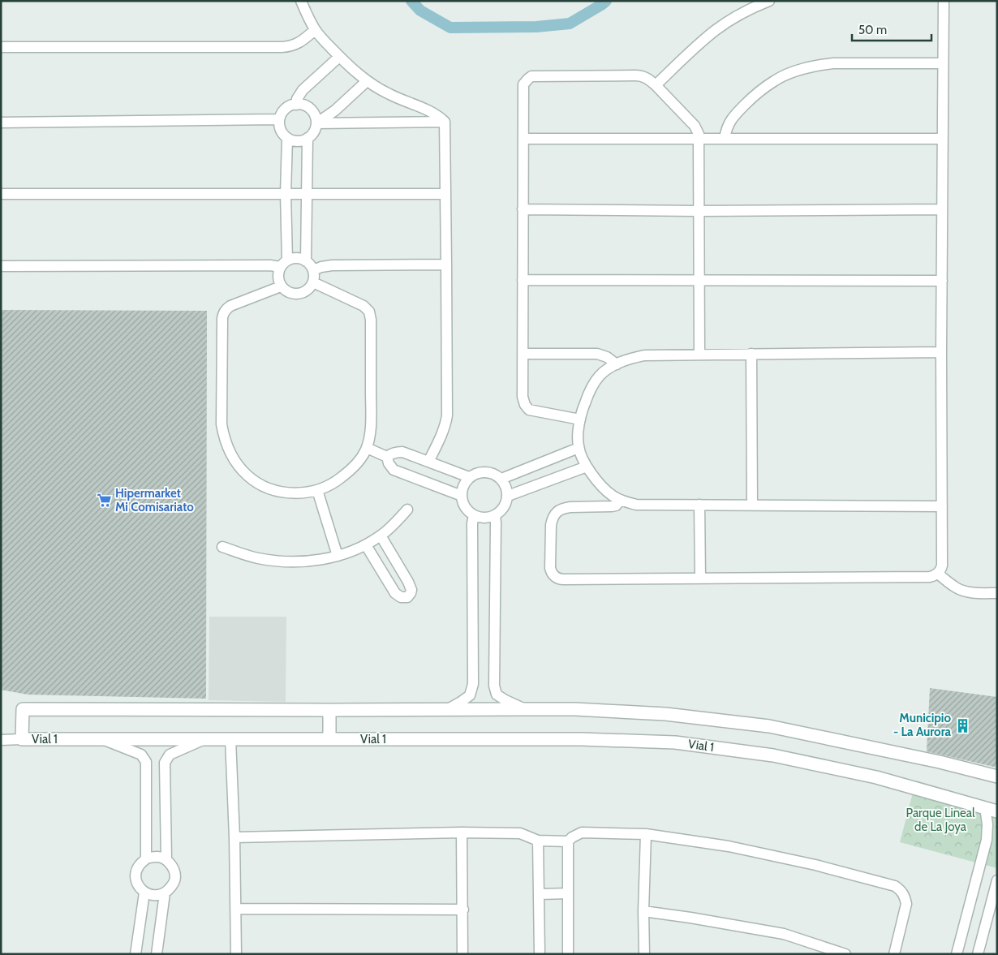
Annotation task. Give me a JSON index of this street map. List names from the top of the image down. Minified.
{"streets":{"street":["Vial 1"]},"parks":["Parque Lineal de La Joya"],"places":{"supermarket":["Hipermarket Mi Comisariato"],"building":["Municipio - La Aurora"]},"scale_bar":"50 m"}
